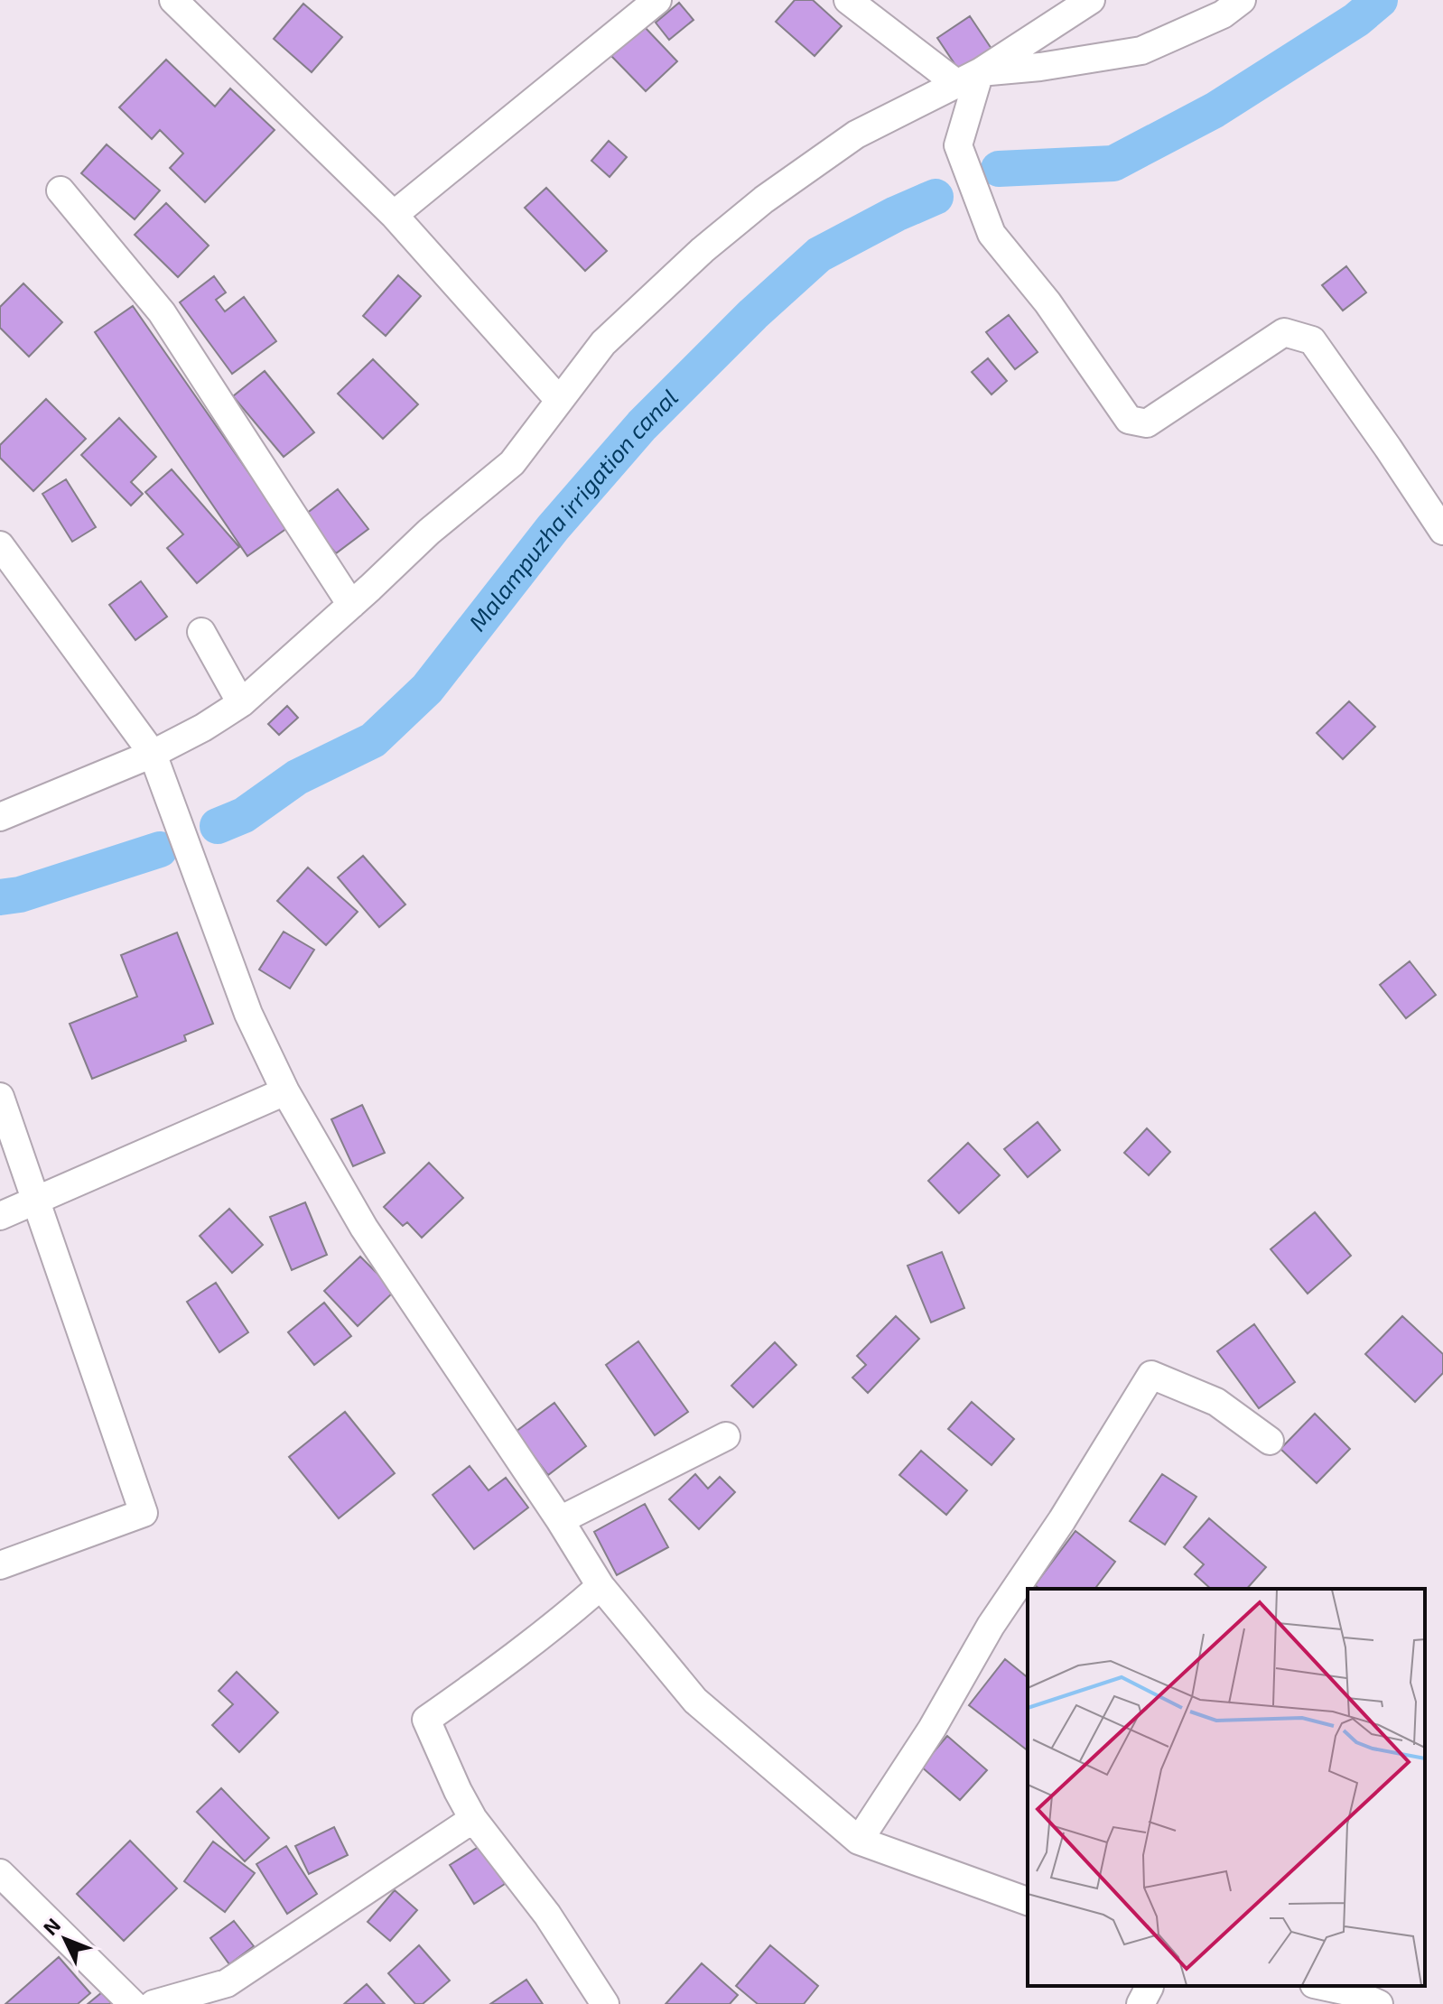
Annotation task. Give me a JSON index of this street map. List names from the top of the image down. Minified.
{"water":["Malampuzha irrigation canal"],"north":"top left"}
